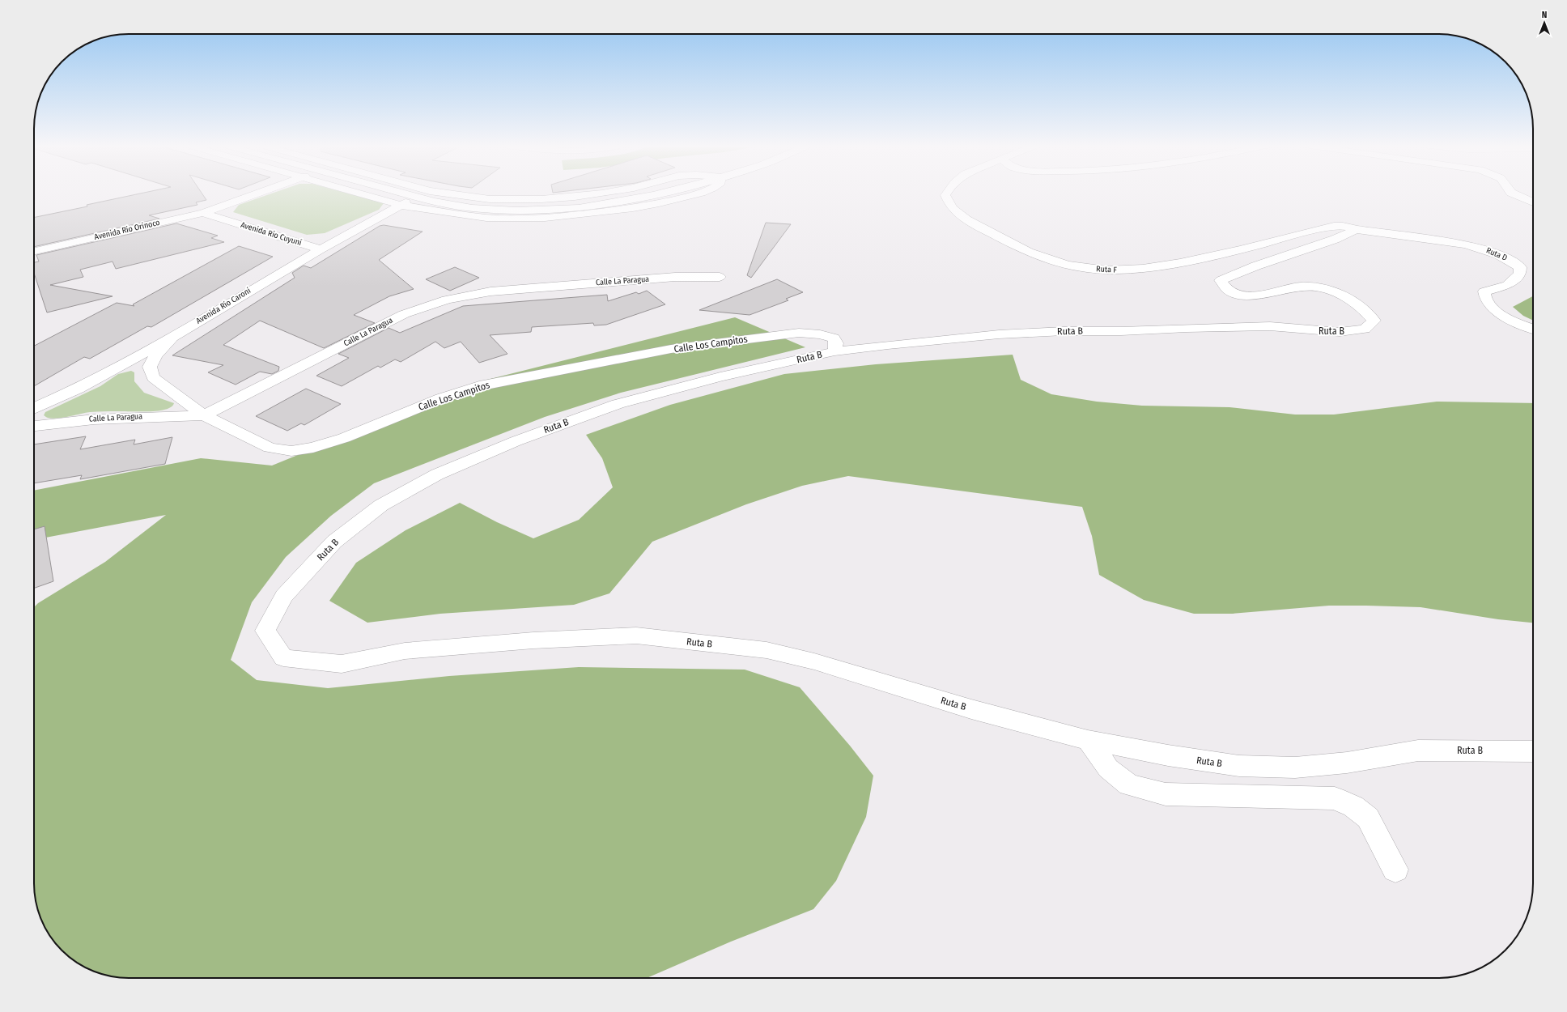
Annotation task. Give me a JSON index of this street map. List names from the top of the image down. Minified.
{"streets":{"street":["Avenida Río Orinoco","Avenida Río Cuyuní","Ruta D","Ruta F","Calle La Paragua","Avenida Río Caroní","Ruta B","Calle Los Campitos"]},"crossings":[["Avenida Río Orinoco","Avenida Río Cuyuní"],["Avenida Río Cuyuní","Avenida Río Caroní"],["Ruta D","Ruta F"],["Ruta D","Ruta B"],["Ruta F","Ruta B"],["Calle La Paragua","Calle Los Campitos"],["Avenida Río Caroní","Calle Los Campitos"],["Ruta B","Calle Los Campitos"]],"north":"top"}
